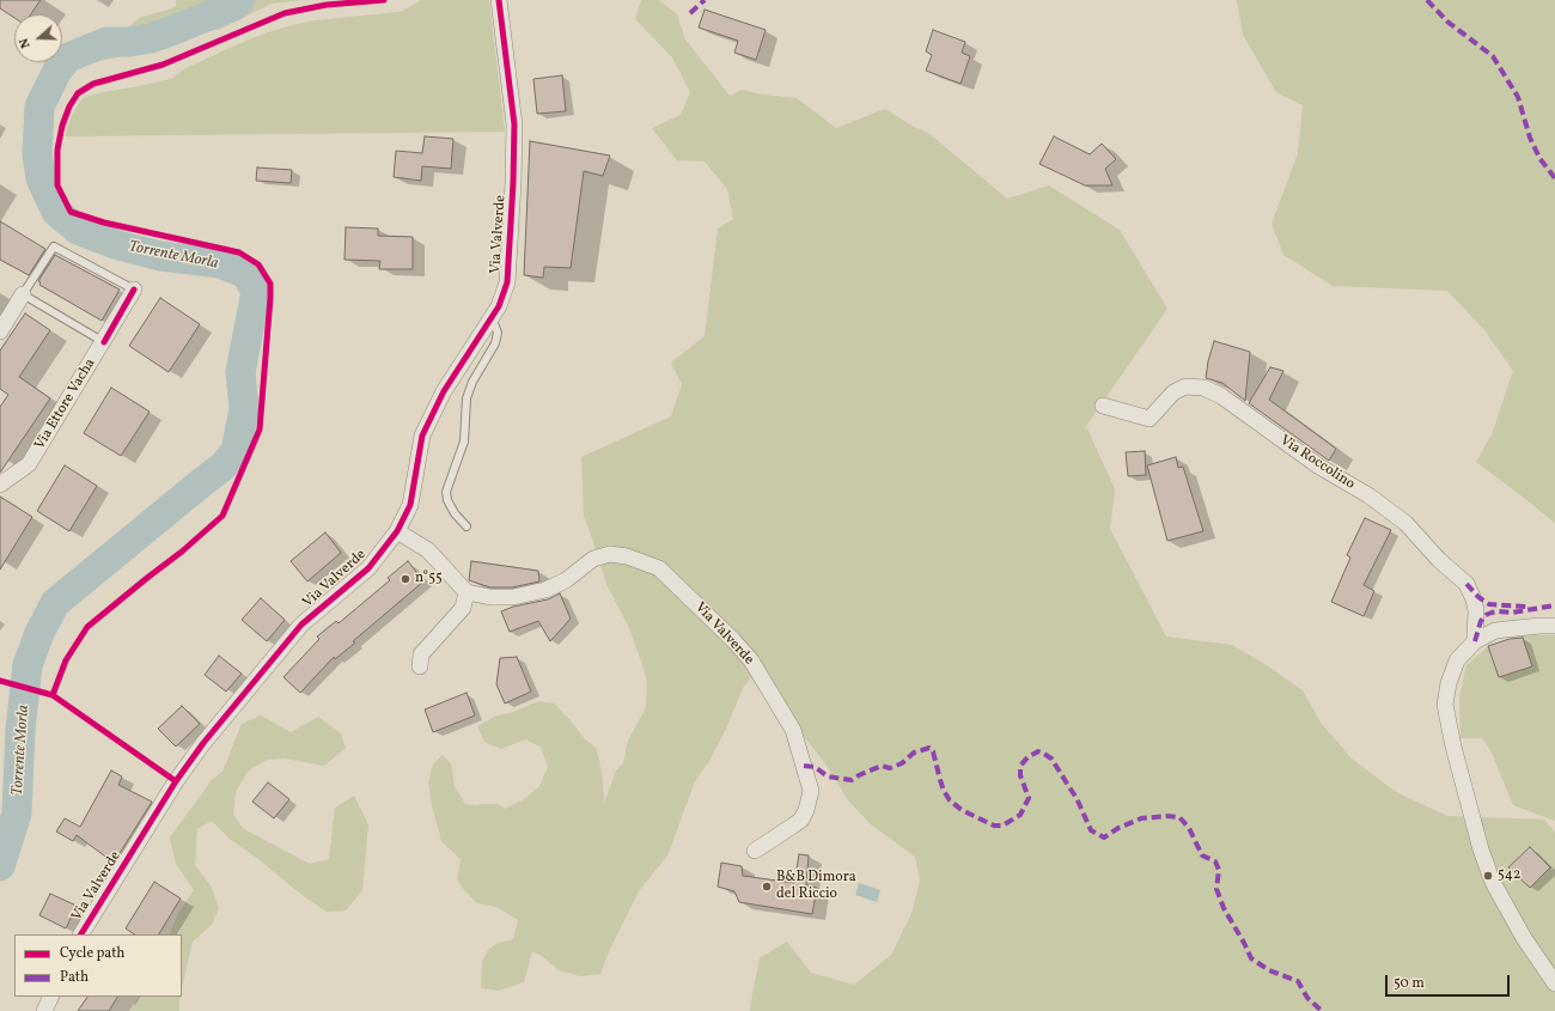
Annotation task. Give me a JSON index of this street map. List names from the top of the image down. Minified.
{"streets":{"street":["Via Valverde","Via Ettore Vacha","Via Roccolino"]},"water":["Torrente Morla"],"places":["n°55","542","B&B Dimora del Riccio"],"legend":["Cycle path","Path"],"scale_bar":"50 m","north":"left"}
